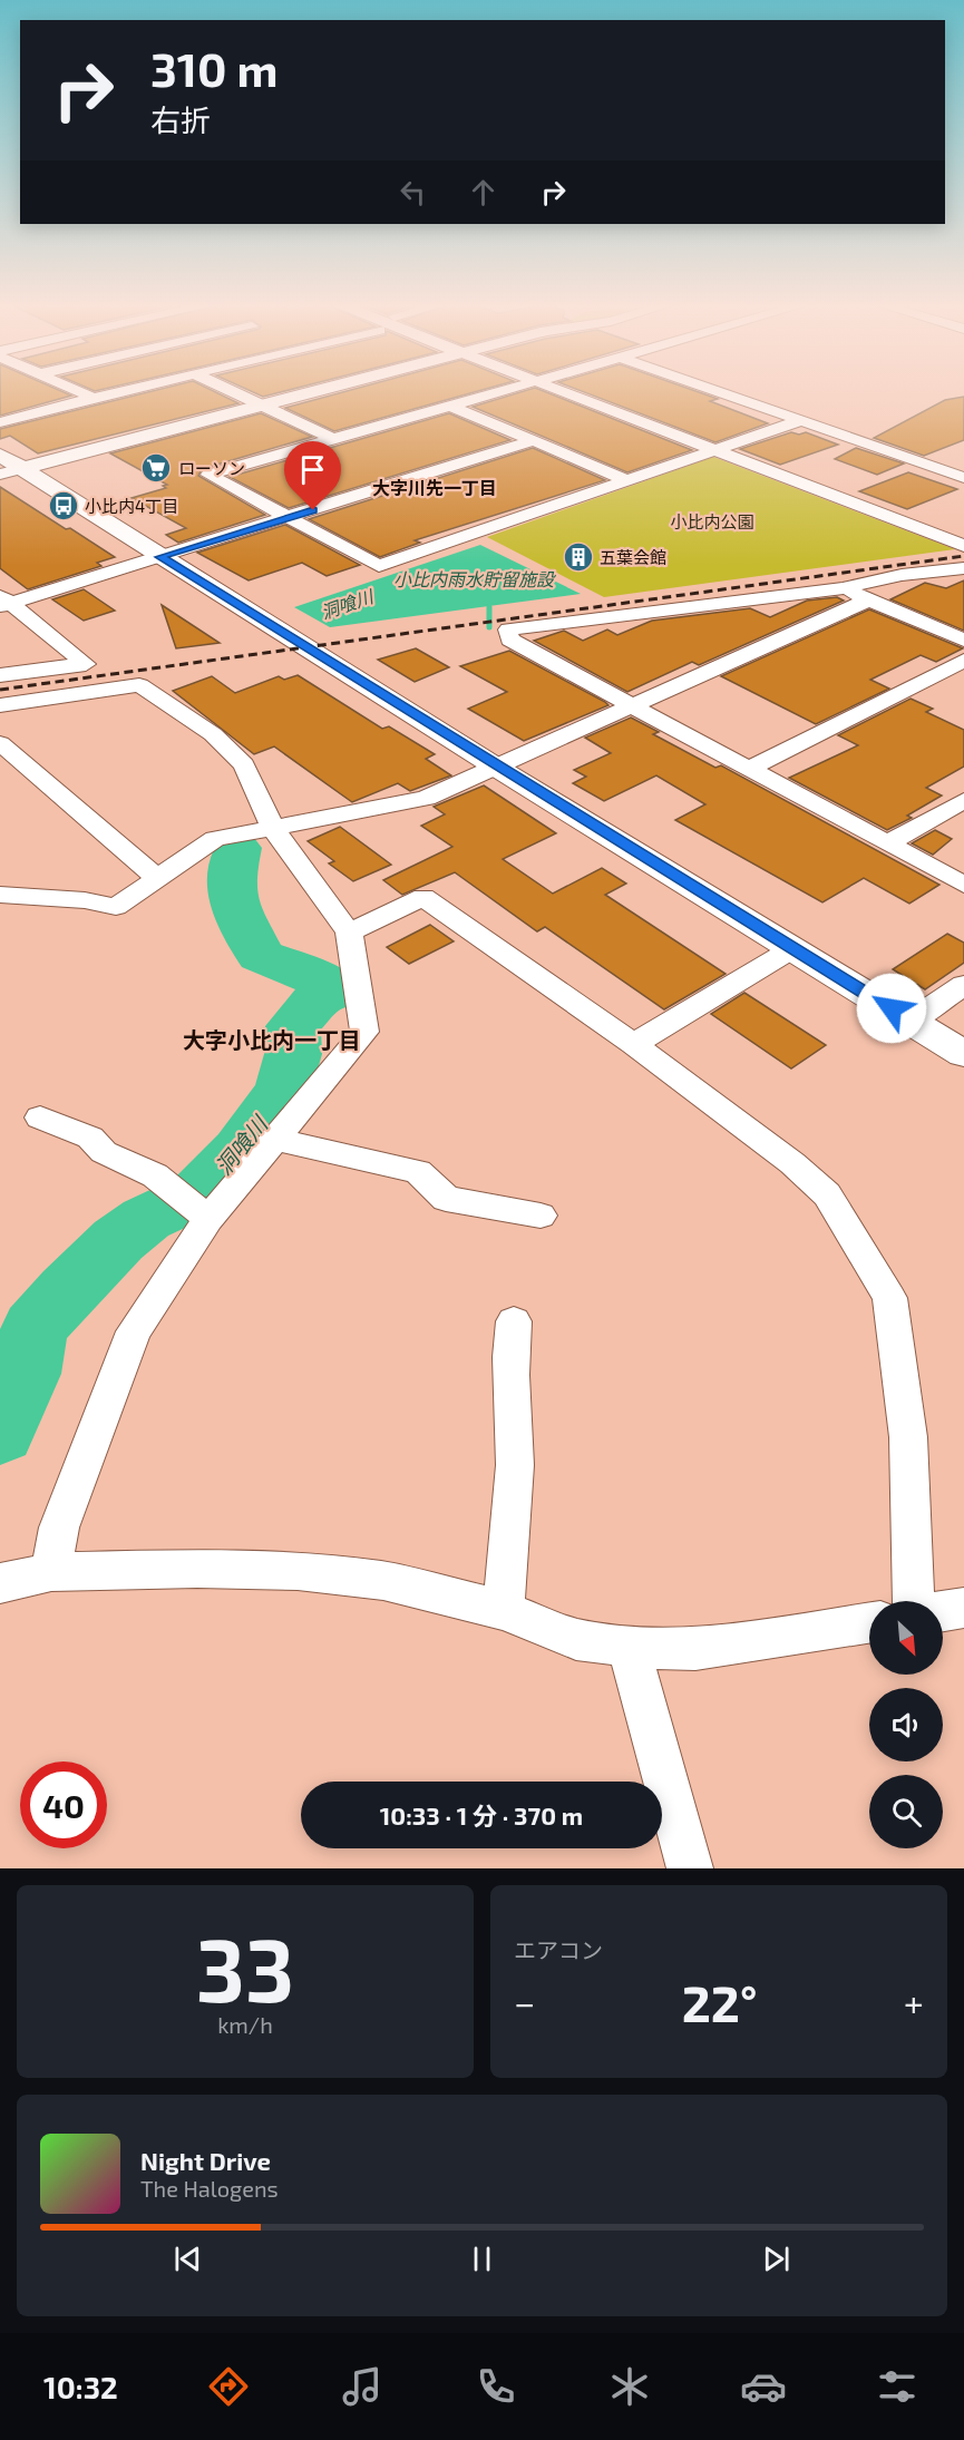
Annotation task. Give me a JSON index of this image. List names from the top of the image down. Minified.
{"districts":["大字川先一丁目","大字小比内一丁目"],"water":["小比内雨水貯留施設","洞喰川"],"parks":["小比内公園"],"places":{"supermarket":["ローソン"],"bus stop":["小比内4丁目"],"building":["五葉会館"]},"north":"bottom right","page":{"turn":["310 m","右折"],"limit":"40","trip":"10:33 · 1 分 · 370 m","tile":[["33","km/h"],"エアコン"],"heat":["−","22°","+"],"song":["Night Drive","The Halogens"],"tabs":"10:32"}}
